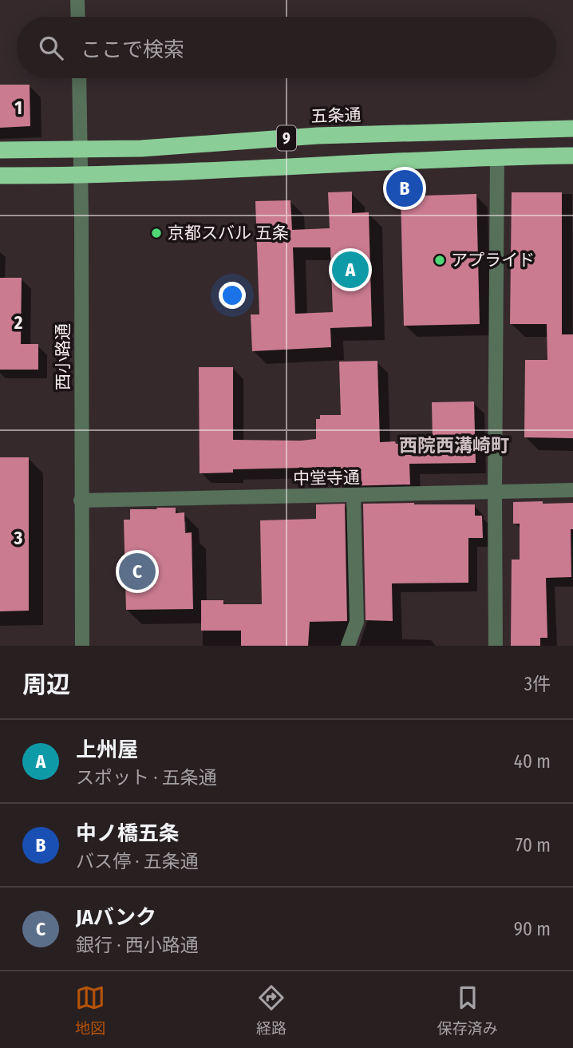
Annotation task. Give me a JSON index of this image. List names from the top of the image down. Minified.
{"streets":{"highway":["五条通","9"],"street":["西小路通","中堂寺通"]},"crossings":[["五条通","西小路通"],["9","西小路通"],["西小路通","中堂寺通"]],"districts":["西院西溝崎町"],"places":["京都スバル 五条","アプライド"],"page":{"search":"ここで検索","pins":["B","A","C"],"heading":["周辺","3件"],"list":[{"mark":"A","name":"上州屋","note":"スポット · 五条通","value":"40 m"},{"mark":"B","name":"中ノ橋五条","note":"バス停 · 五条通","value":"70 m"},{"mark":"C","name":"JAバンク","note":"銀行 · 西小路通","value":"90 m"}],"nav":["地図","経路","保存済み"]},"grid":{"rows":["1","2","3"]}}
